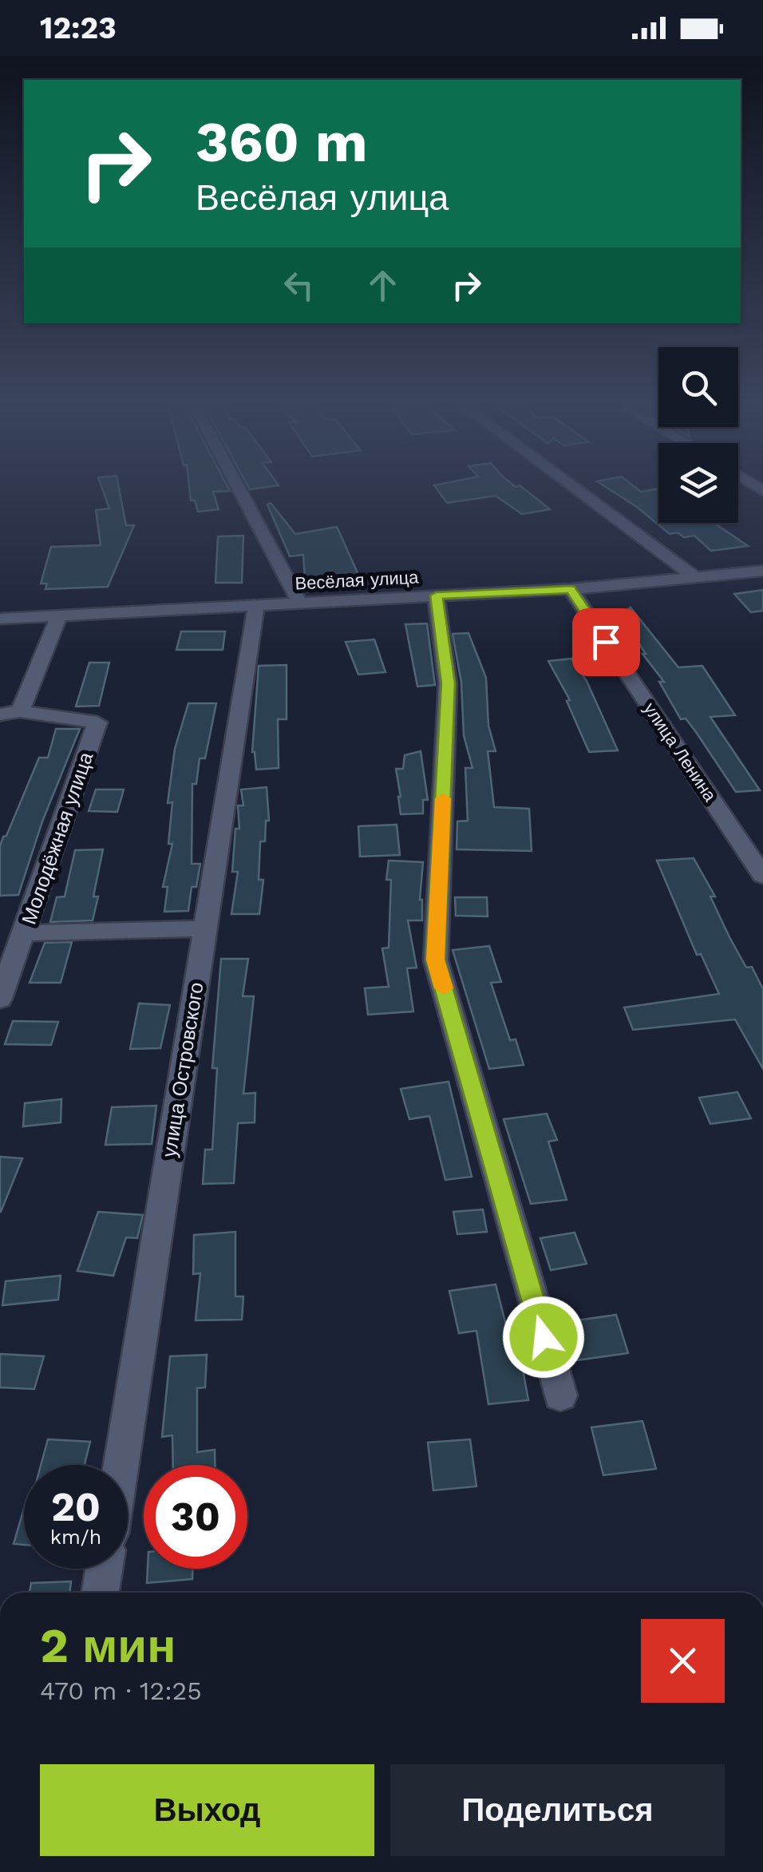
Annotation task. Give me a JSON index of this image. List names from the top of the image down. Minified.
{"streets":{"street":["Весёлая улица","улица Ленина","Молодёжная улица","улица Островского"]},"crossings":[["Весёлая улица","улица Ленина"],["Весёлая улица","улица Островского"]],"page":{"status":"12:23","turn":["360 m","Весёлая улица"],"speed":"20 km/h","limit":"30","heading":["2 мин","470 m · 12:25"],"buttons":["Выход","Поделиться"]}}
